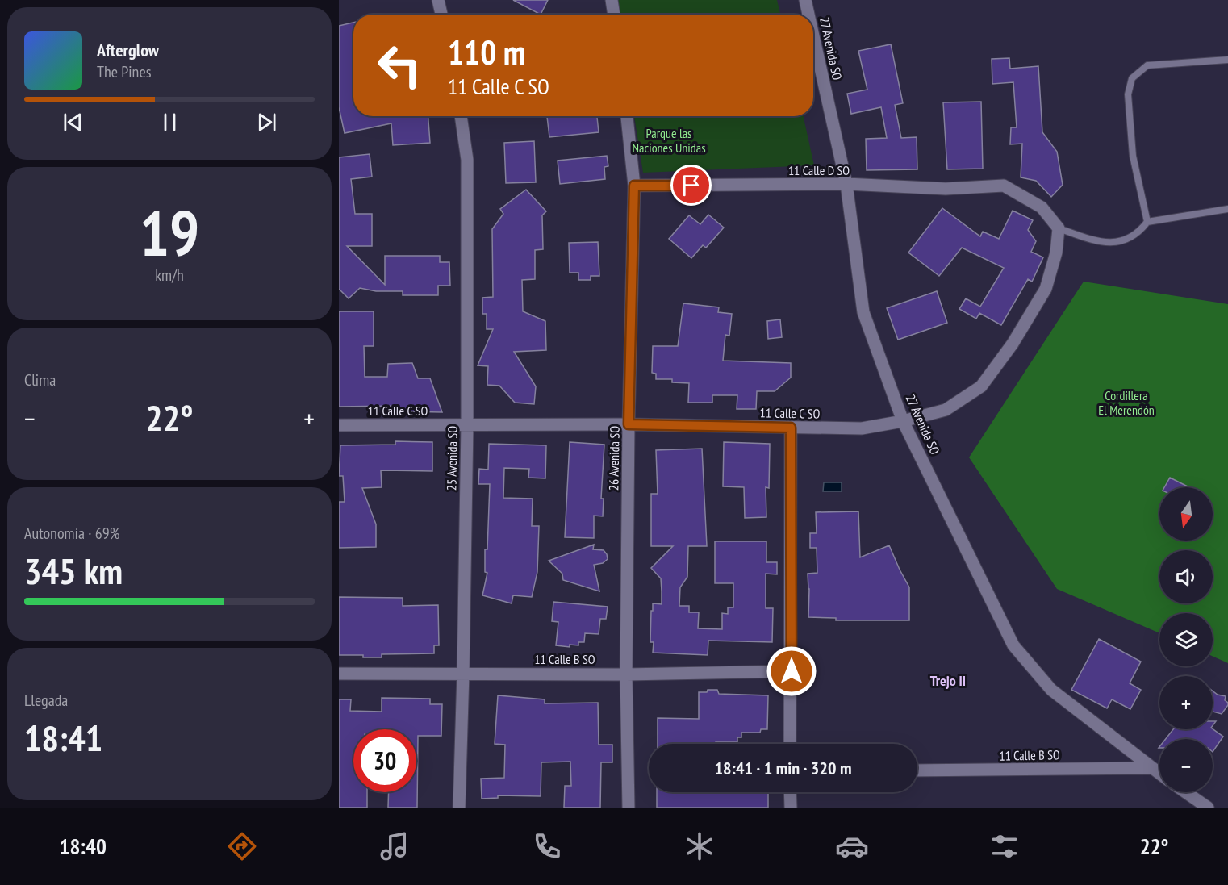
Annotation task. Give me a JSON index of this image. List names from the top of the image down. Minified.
{"streets":{"street":["27 Avenida SO","11 Calle D SO","11 Calle C SO","25 Avenida SO","26 Avenida SO","11 Calle B SO"]},"crossings":[["27 Avenida SO","11 Calle D SO"],["27 Avenida SO","11 Calle C SO"],["27 Avenida SO","11 Calle B SO"],["11 Calle D SO","11 Calle C SO"],["11 Calle D SO","26 Avenida SO"],["11 Calle C SO","25 Avenida SO"],["11 Calle C SO","26 Avenida SO"],["25 Avenida SO","11 Calle B SO"],["26 Avenida SO","11 Calle B SO"]],"districts":["Trejo II"],"parks":["Parque las Naciones Unidas","Cordillera El Merendón"],"north":"bottom","page":{"turn":["110 m","11 Calle C SO"],"song":["Afterglow","The Pines"],"tile":[["19","km/h"],"Clima",["Autonomía · 69%","345 km"],["Llegada","18:41"]],"heat":["−","22°","+"],"map_buttons":["+","−"],"limit":"30","trip":"18:41 · 1 min · 320 m","tabs":["18:40","22°"]}}
